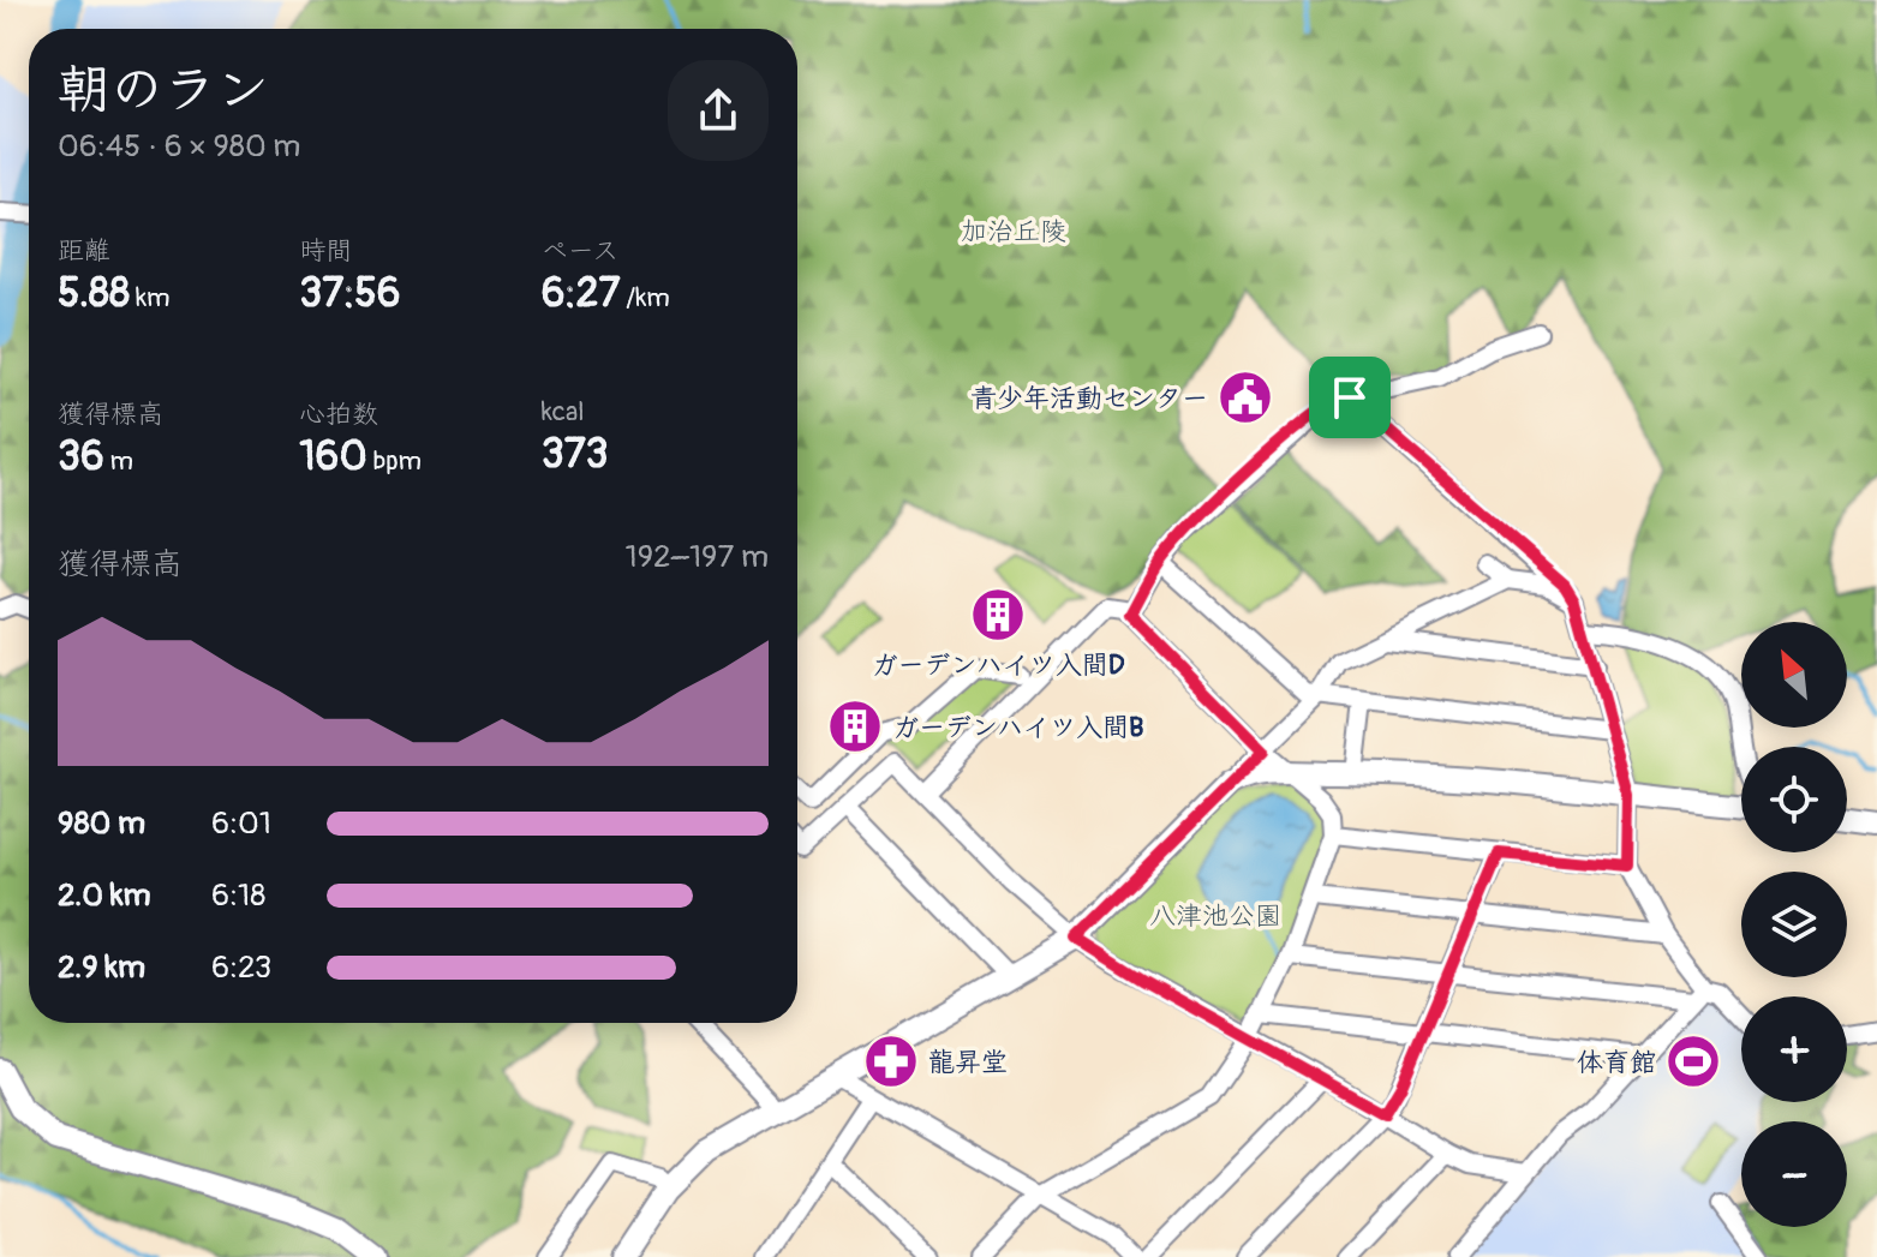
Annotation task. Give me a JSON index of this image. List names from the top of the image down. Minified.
{"parks":["加治丘陵","八津池公園"],"places":{"public building":["青少年活動センター"],"building":["ガーデンハイツ入間D","ガーデンハイツ入間B"],"pharmacy":["龍昇堂"],"sports":["体育館"]},"north":"top left","page":{"heading":["朝のラン","06:45 · 6 × 980 m"],"stats":[["距離","5.88 km"],["時間","37:56"],["ペース","6:27 /km"],["獲得標高","36 m"],["心拍数","160 bpm"],["kcal","373"]],"chart":["獲得標高","192–197 m"],"map_buttons":["+","−"],"list":[{"name":"980 m","note":"6:01"},{"name":"2.0 km","note":"6:18"},{"name":"2.9 km","note":"6:23"}]}}
